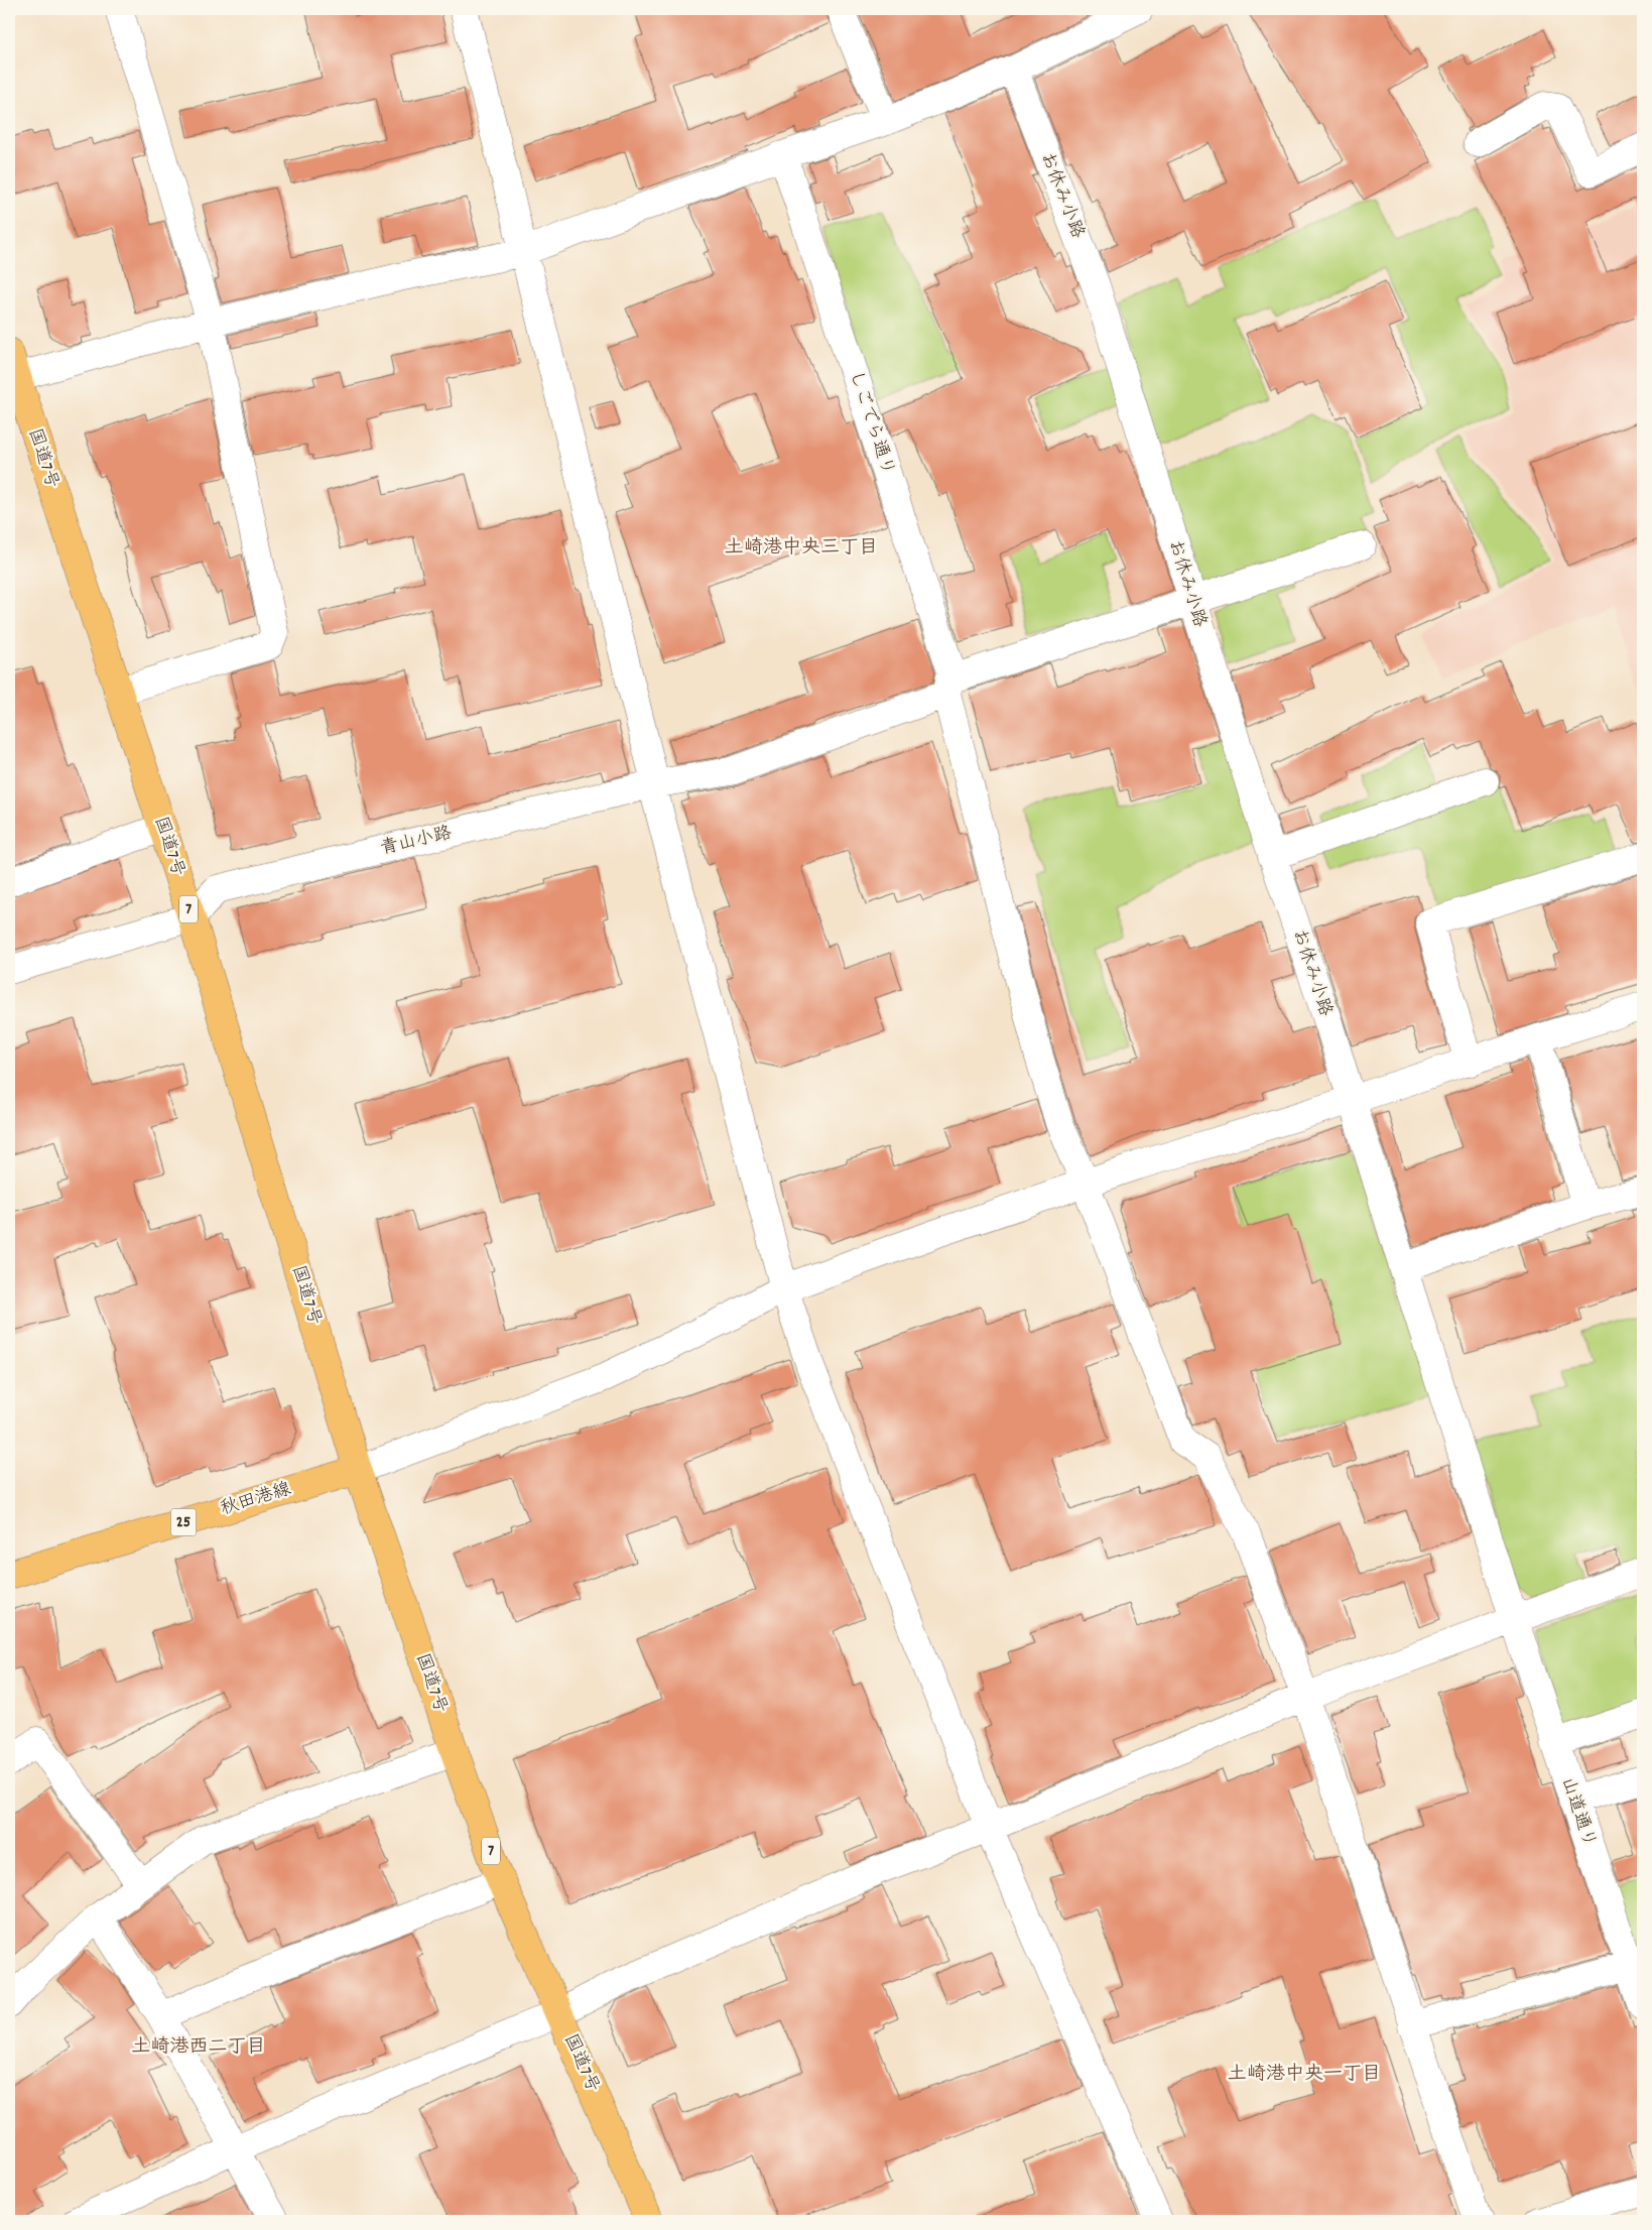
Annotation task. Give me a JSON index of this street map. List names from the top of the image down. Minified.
{"streets":{"main road":["国道7号","7","秋田港線","25"],"street":["お休み小路","しごでら通り","青山小路","山道通り"]},"crossings":[["お休み小路","青山小路"],["お休み小路","山道通り"],["しごでら通り","青山小路"],["国道7号","青山小路"],["国道7号","秋田港線"]],"districts":["土崎港中央三丁目","土崎港西二丁目","土崎港中央一丁目"]}
